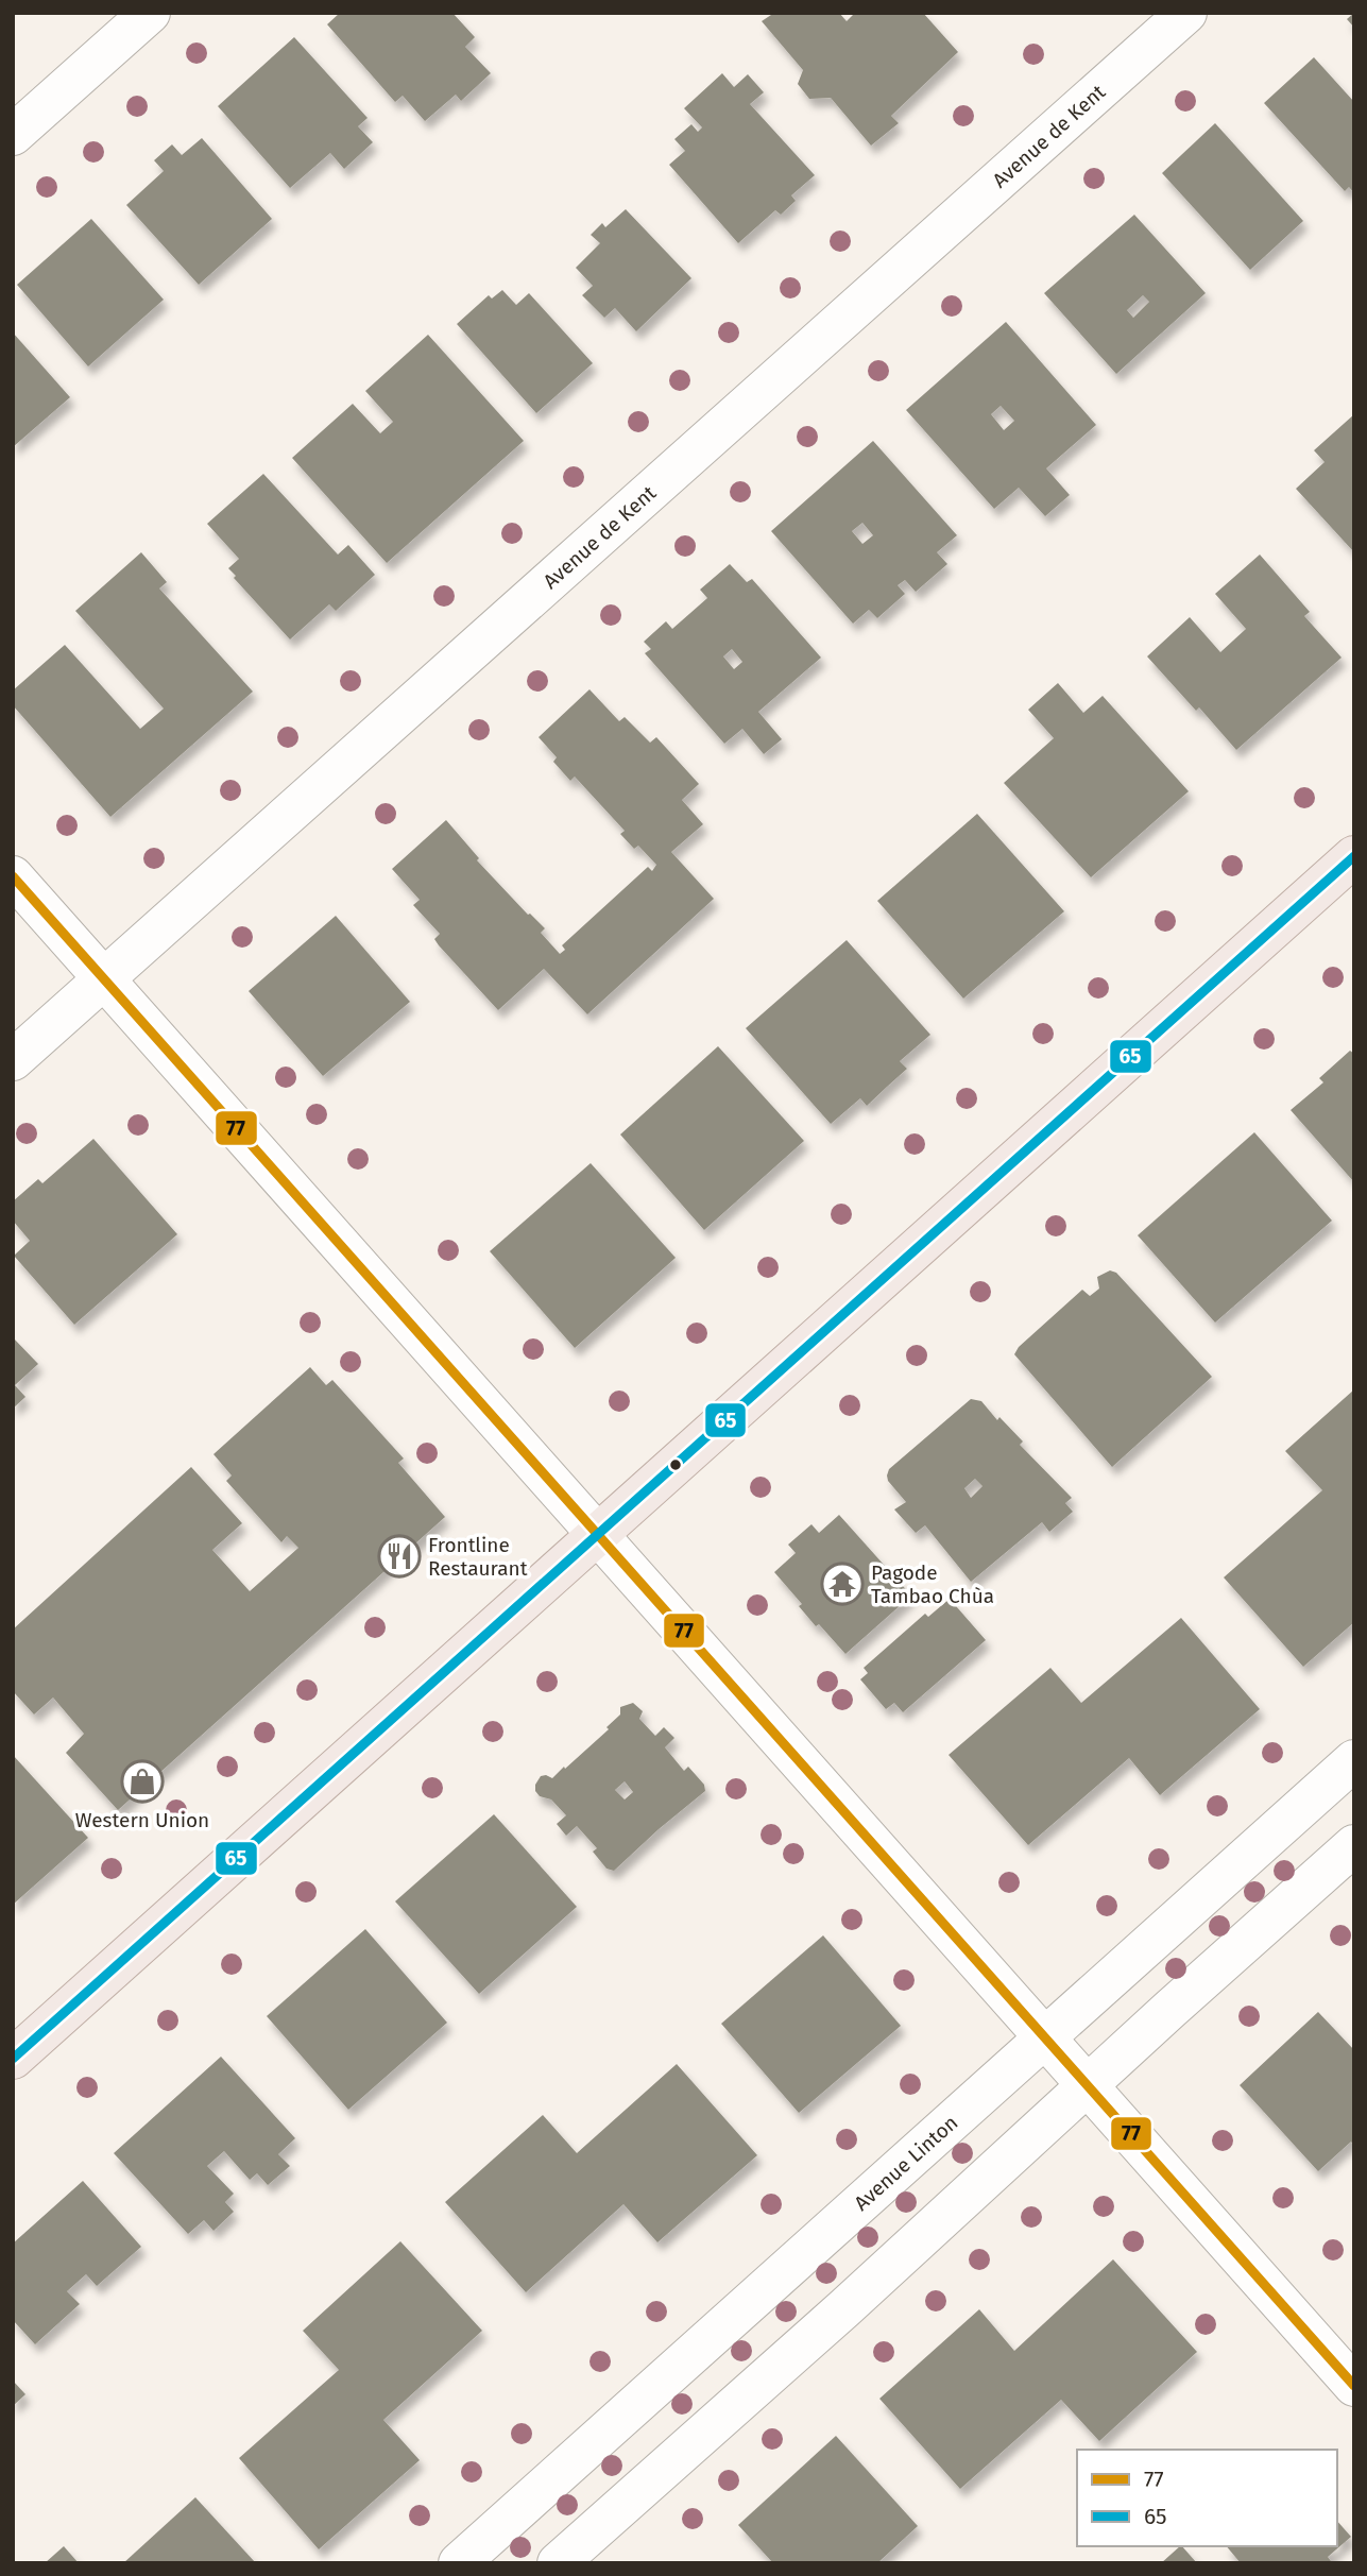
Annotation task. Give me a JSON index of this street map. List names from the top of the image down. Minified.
{"streets":{"street":["Avenue de Kent","Avenue Linton"]},"places":{"restaurant":["Frontline Restaurant"],"temple":["Pagode Tambao Chùa"],"shop":["Western Union"]},"lines":["transit line 65","transit line 77"],"legend":["77","65"]}
